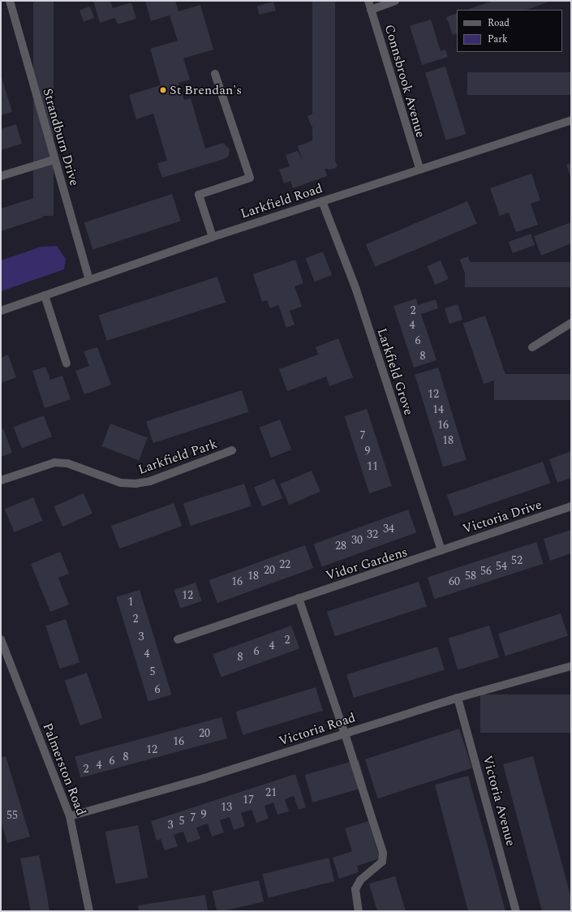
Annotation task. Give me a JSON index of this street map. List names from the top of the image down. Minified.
{"streets":{"street":["Connsbrook Avenue","Strandburn Drive","Larkfield Road","Larkfield Grove","Larkfield Park","Victoria Drive","Vidor Gardens","Victoria Road","Palmerston Road","Victoria Avenue"]},"crossings":[["Connsbrook Avenue","Larkfield Road"],["Strandburn Drive","Larkfield Road"],["Larkfield Road","Larkfield Grove"],["Larkfield Grove","Victoria Drive"],["Larkfield Grove","Vidor Gardens"],["Victoria Drive","Vidor Gardens"],["Victoria Road","Palmerston Road"],["Victoria Road","Victoria Avenue"]],"places":["St Brendan's"],"house_numbers":["2","4","6","8","12","14","16","7","18","9","11","34","32","30","28","52","22","54","20","56","18","58","16","60","12","1","2","3","2","4","6","4","8","5","6","20","16","12","8","6","4","2","21","17","13","9","55","7","5","3"],"legend":["Road","Park"]}
